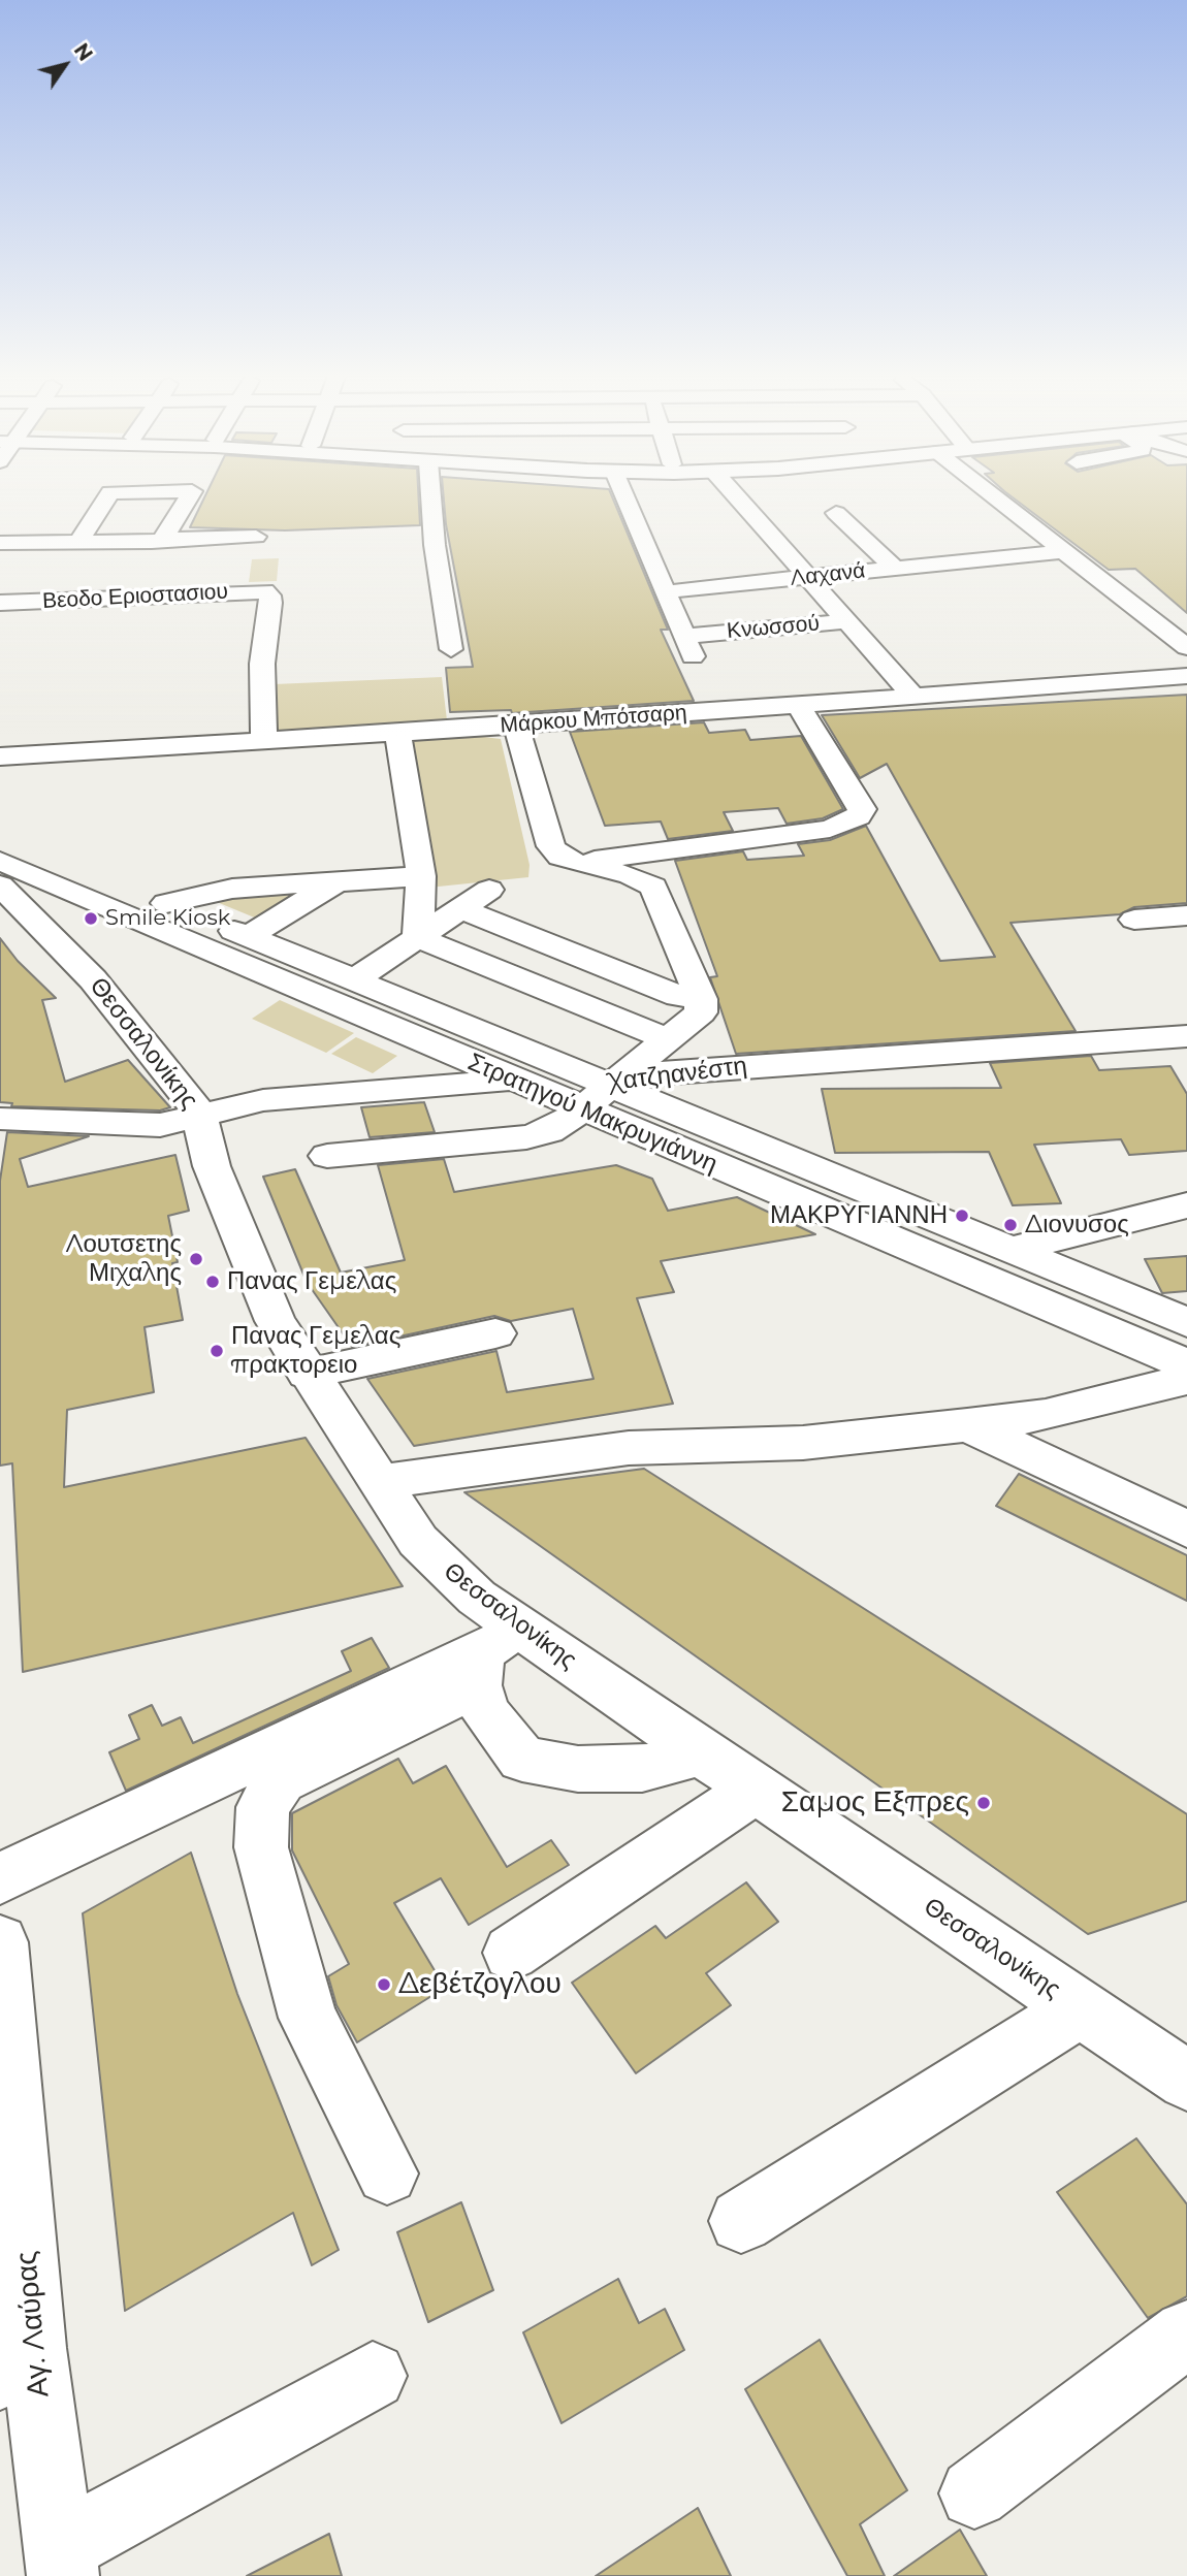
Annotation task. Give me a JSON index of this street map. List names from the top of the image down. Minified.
{"streets":{"street":["Λαχανά","Βεοδο Εριοστασιου","Κνωσσού","Μάρκου Μπότσαρη","Θεσσαλονίκης","Χατζηανέστη","Στρατηγού Μακρυγιάννη","Αγ. Λαύρας"]},"crossings":[["Βεοδο Εριοστασιου","Μάρκου Μπότσαρη"],["Θεσσαλονίκης","Χατζηανέστη"],["Χατζηανέστη","Στρατηγού Μακρυγιάννη"]],"places":["Smile Kiosk","ΜΑΚΡΥΓΙΑΝΝΗ","Διονυσος","Λουτσετης Μιχαλης","Πανας Γεμελας","Πανας Γεμελας πρακτορειο","Σαμος Εξπρες","Δεβέτζογλου"],"north":"top right"}
